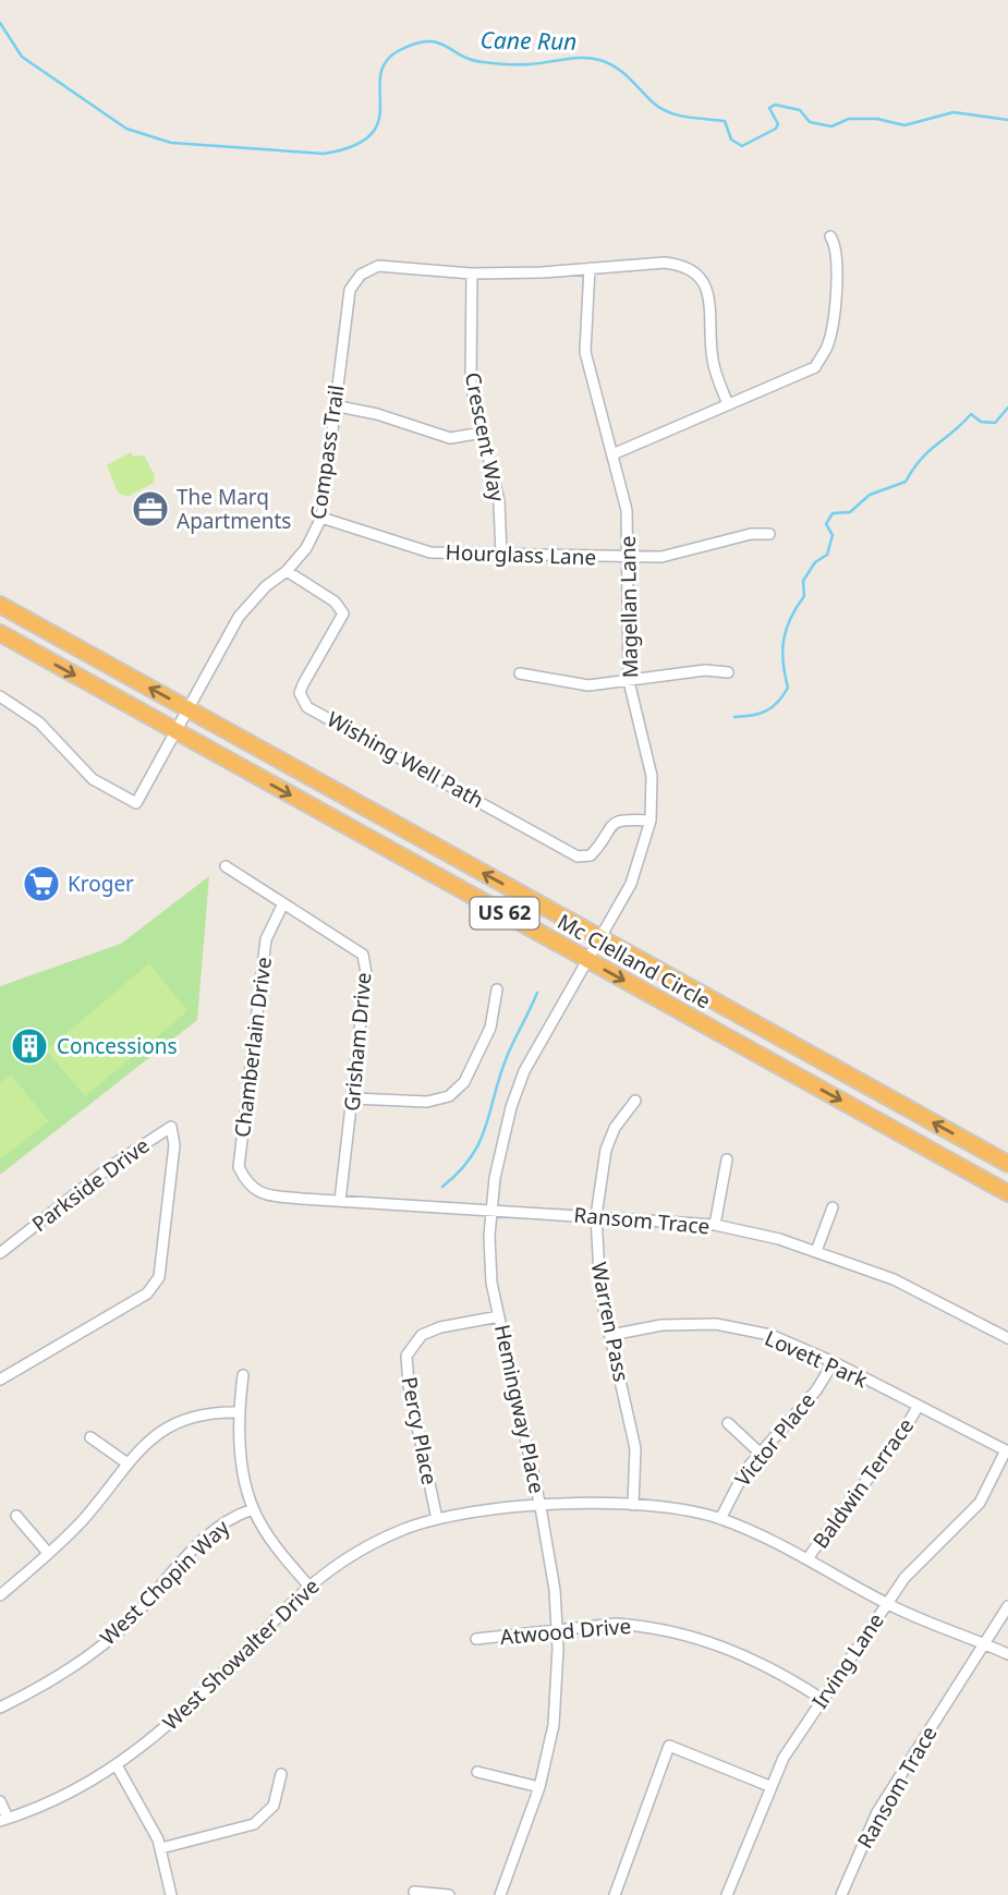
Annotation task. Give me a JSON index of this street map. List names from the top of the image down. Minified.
{"streets":{"highway":["US 62","Mc Clelland Circle"],"street":["Crescent Way","Compass Trail","Hourglass Lane","Magellan Lane","Wishing Well Path","Grisham Drive","Chamberlain Drive","Parkside Drive","Ransom Trace","Warren Pass","Lovett Park","Hemingway Place","Percy Place","Victor Place","Baldwin Terrace","West Chopin Way","Atwood Drive","West Showalter Drive","Irving Lane"]},"crossings":[["Crescent Way","Compass Trail"],["Crescent Way","Hourglass Lane"],["Compass Trail","Hourglass Lane"],["Compass Trail","Wishing Well Path"],["Compass Trail","Mc Clelland Circle"],["Hourglass Lane","Magellan Lane"],["Magellan Lane","Wishing Well Path"],["Magellan Lane","Mc Clelland Circle"],["Magellan Lane","Hemingway Place"],["Mc Clelland Circle","Hemingway Place"],["Grisham Drive","Chamberlain Drive"],["Grisham Drive","Ransom Trace"],["Chamberlain Drive","Ransom Trace"],["Ransom Trace","Warren Pass"],["Ransom Trace","Hemingway Place"],["Ransom Trace","West Showalter Drive"],["Warren Pass","Lovett Park"],["Warren Pass","West Showalter Drive"],["Lovett Park","Victor Place"],["Lovett Park","Baldwin Terrace"],["Lovett Park","Irving Lane"],["Hemingway Place","Percy Place"],["Hemingway Place","Atwood Drive"],["Hemingway Place","West Showalter Drive"],["Percy Place","West Showalter Drive"],["Victor Place","West Showalter Drive"],["Baldwin Terrace","West Showalter Drive"],["Atwood Drive","Irving Lane"],["West Showalter Drive","Irving Lane"]],"water":["Cane Run"],"places":{"office":["The Marq Apartments"],"supermarket":["Kroger"],"building":["Concessions"]}}
